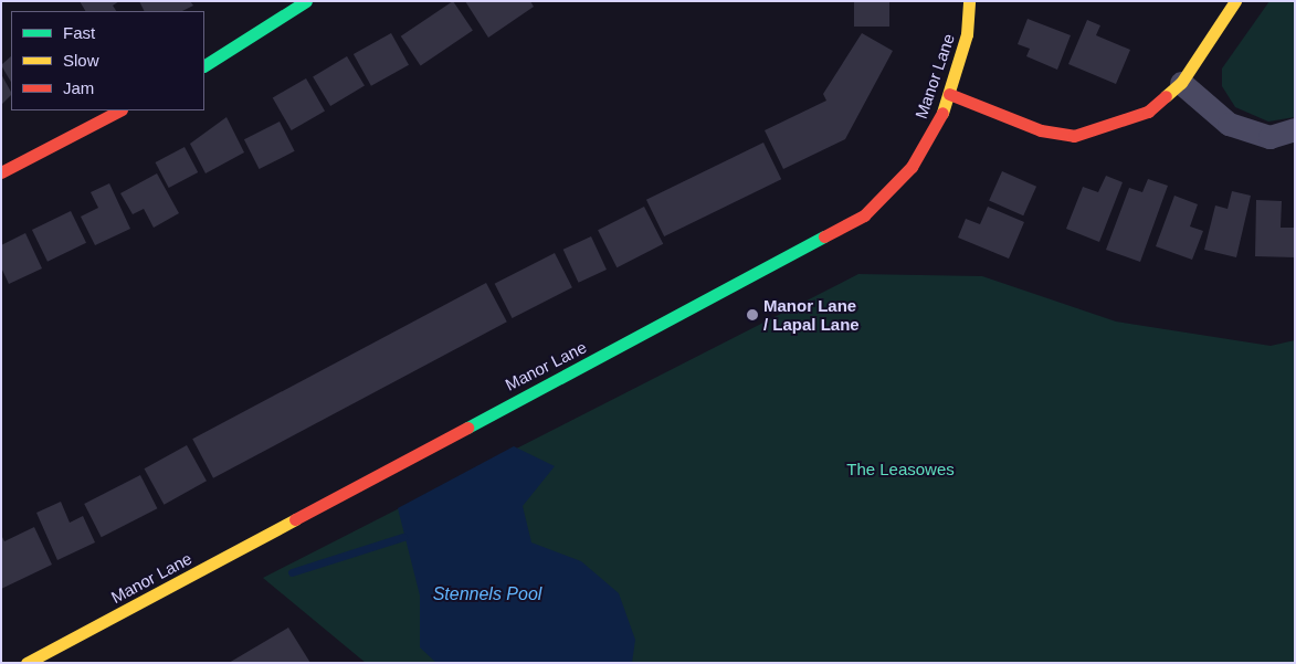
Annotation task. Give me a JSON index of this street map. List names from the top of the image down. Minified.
{"streets":{"main road":["Manor Lane"]},"water":["Stennels Pool"],"parks":["The Leasowes"],"places":["Manor Lane / Lapal Lane"],"legend":["Fast","Slow","Jam"]}
